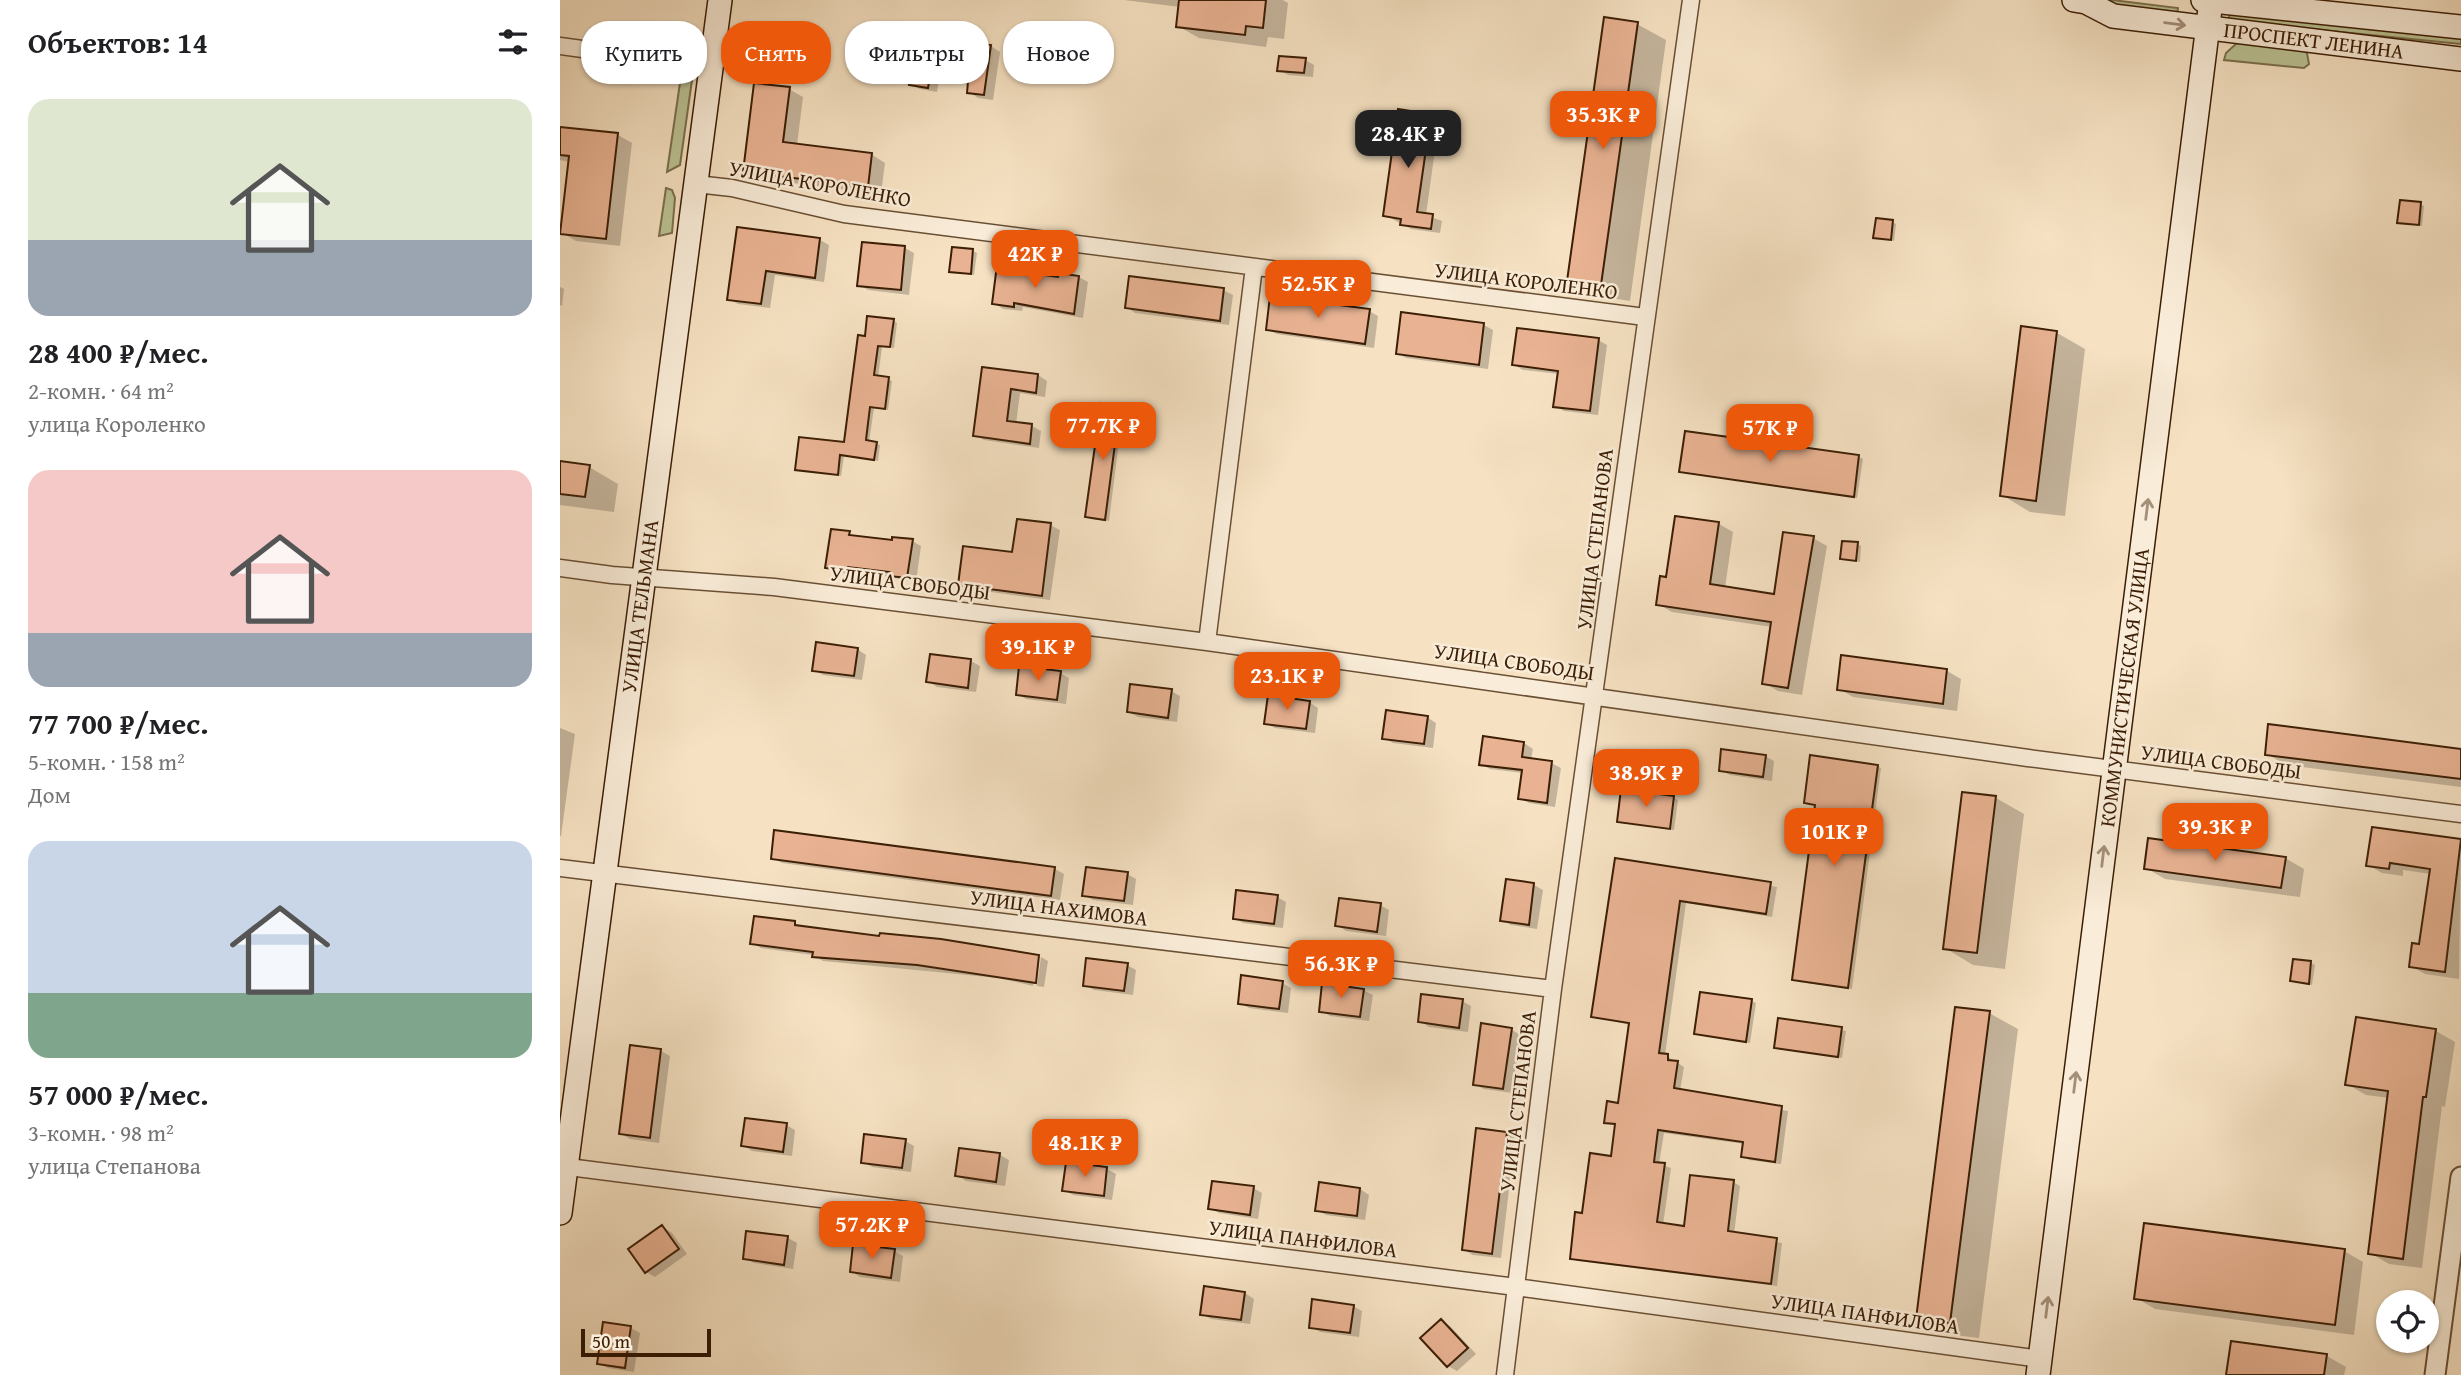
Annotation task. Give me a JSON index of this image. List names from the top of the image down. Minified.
{"streets":{"main road":["ПРОСПЕКТ ЛЕНИНА","УЛИЦА ТЕЛЬМАНА","КОММУНИСТИЧЕСКАЯ УЛИЦА"],"street":["УЛИЦА КОРОЛЕНКО","УЛИЦА СТЕПАНОВА","УЛИЦА СВОБОДЫ","УЛИЦА НАХИМОВА","УЛИЦА ПАНФИЛОВА"]},"crossings":[["ПРОСПЕКТ ЛЕНИНА","КОММУНИСТИЧЕСКАЯ УЛИЦА"],["УЛИЦА КОРОЛЕНКО","УЛИЦА СТЕПАНОВА"],["УЛИЦА КОРОЛЕНКО","УЛИЦА ТЕЛЬМАНА"],["УЛИЦА СТЕПАНОВА","УЛИЦА СВОБОДЫ"],["УЛИЦА СТЕПАНОВА","УЛИЦА НАХИМОВА"],["УЛИЦА СТЕПАНОВА","УЛИЦА ПАНФИЛОВА"],["УЛИЦА СВОБОДЫ","УЛИЦА ТЕЛЬМАНА"],["УЛИЦА СВОБОДЫ","КОММУНИСТИЧЕСКАЯ УЛИЦА"],["УЛИЦА ТЕЛЬМАНА","УЛИЦА НАХИМОВА"],["УЛИЦА ТЕЛЬМАНА","УЛИЦА ПАНФИЛОВА"],["КОММУНИСТИЧЕСКАЯ УЛИЦА","УЛИЦА ПАНФИЛОВА"]],"one_way":["КОММУНИСТИЧЕСКАЯ УЛИЦА"],"scale_bar":"50 m","page":{"heading":"Объектов: 14","chip":["Купить","Снять","Фильтры","Новое"],"list":[{"name":"28 400 ₽/мес.","note":"2-комн. · 64 m² · улица Короленко"},{"name":"77 700 ₽/мес.","note":"5-комн. · 158 m² · Дом"},{"name":"57 000 ₽/мес.","note":"3-комн. · 98 m² · улица Степанова"}],"price":["35.3K ₽","28.4K ₽","42K ₽","52.5K ₽","77.7K ₽","57K ₽","39.1K ₽","23.1K ₽","38.9K ₽","39.3K ₽","101K ₽","56.3K ₽","48.1K ₽","57.2K ₽"],"scale":"50 m"}}
